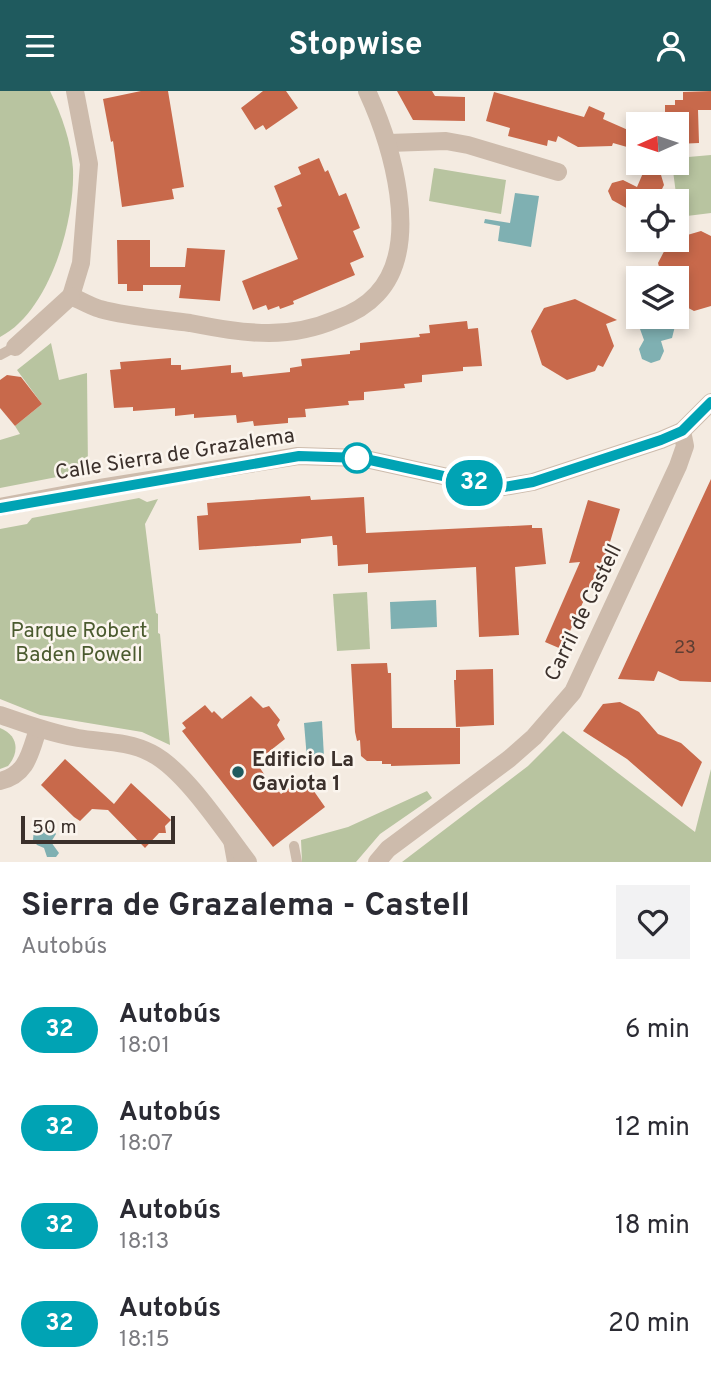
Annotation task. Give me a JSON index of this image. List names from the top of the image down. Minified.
{"streets":{"street":["Calle Sierra de Grazalema","Carril de Castell"]},"crossings":[["Calle Sierra de Grazalema","Carril de Castell"]],"parks":["Parque Robert Baden Powell"],"places":["Edificio La Gaviota 1"],"lines":["bus line 32"],"house_numbers":["23"],"scale_bar":"50 m","north":"left","page":{"header":"Stopwise","on_map":"32","scale":"50 m","heading":["Sierra de Grazalema - Castell","Autobús"],"list":[{"mark":"32","name":"Autobús","note":"18:01","value":"6 min"},{"mark":"32","name":"Autobús","note":"18:07","value":"12 min"},{"mark":"32","name":"Autobús","note":"18:13","value":"18 min"},{"mark":"32","name":"Autobús","note":"18:15","value":"20 min"}]}}
